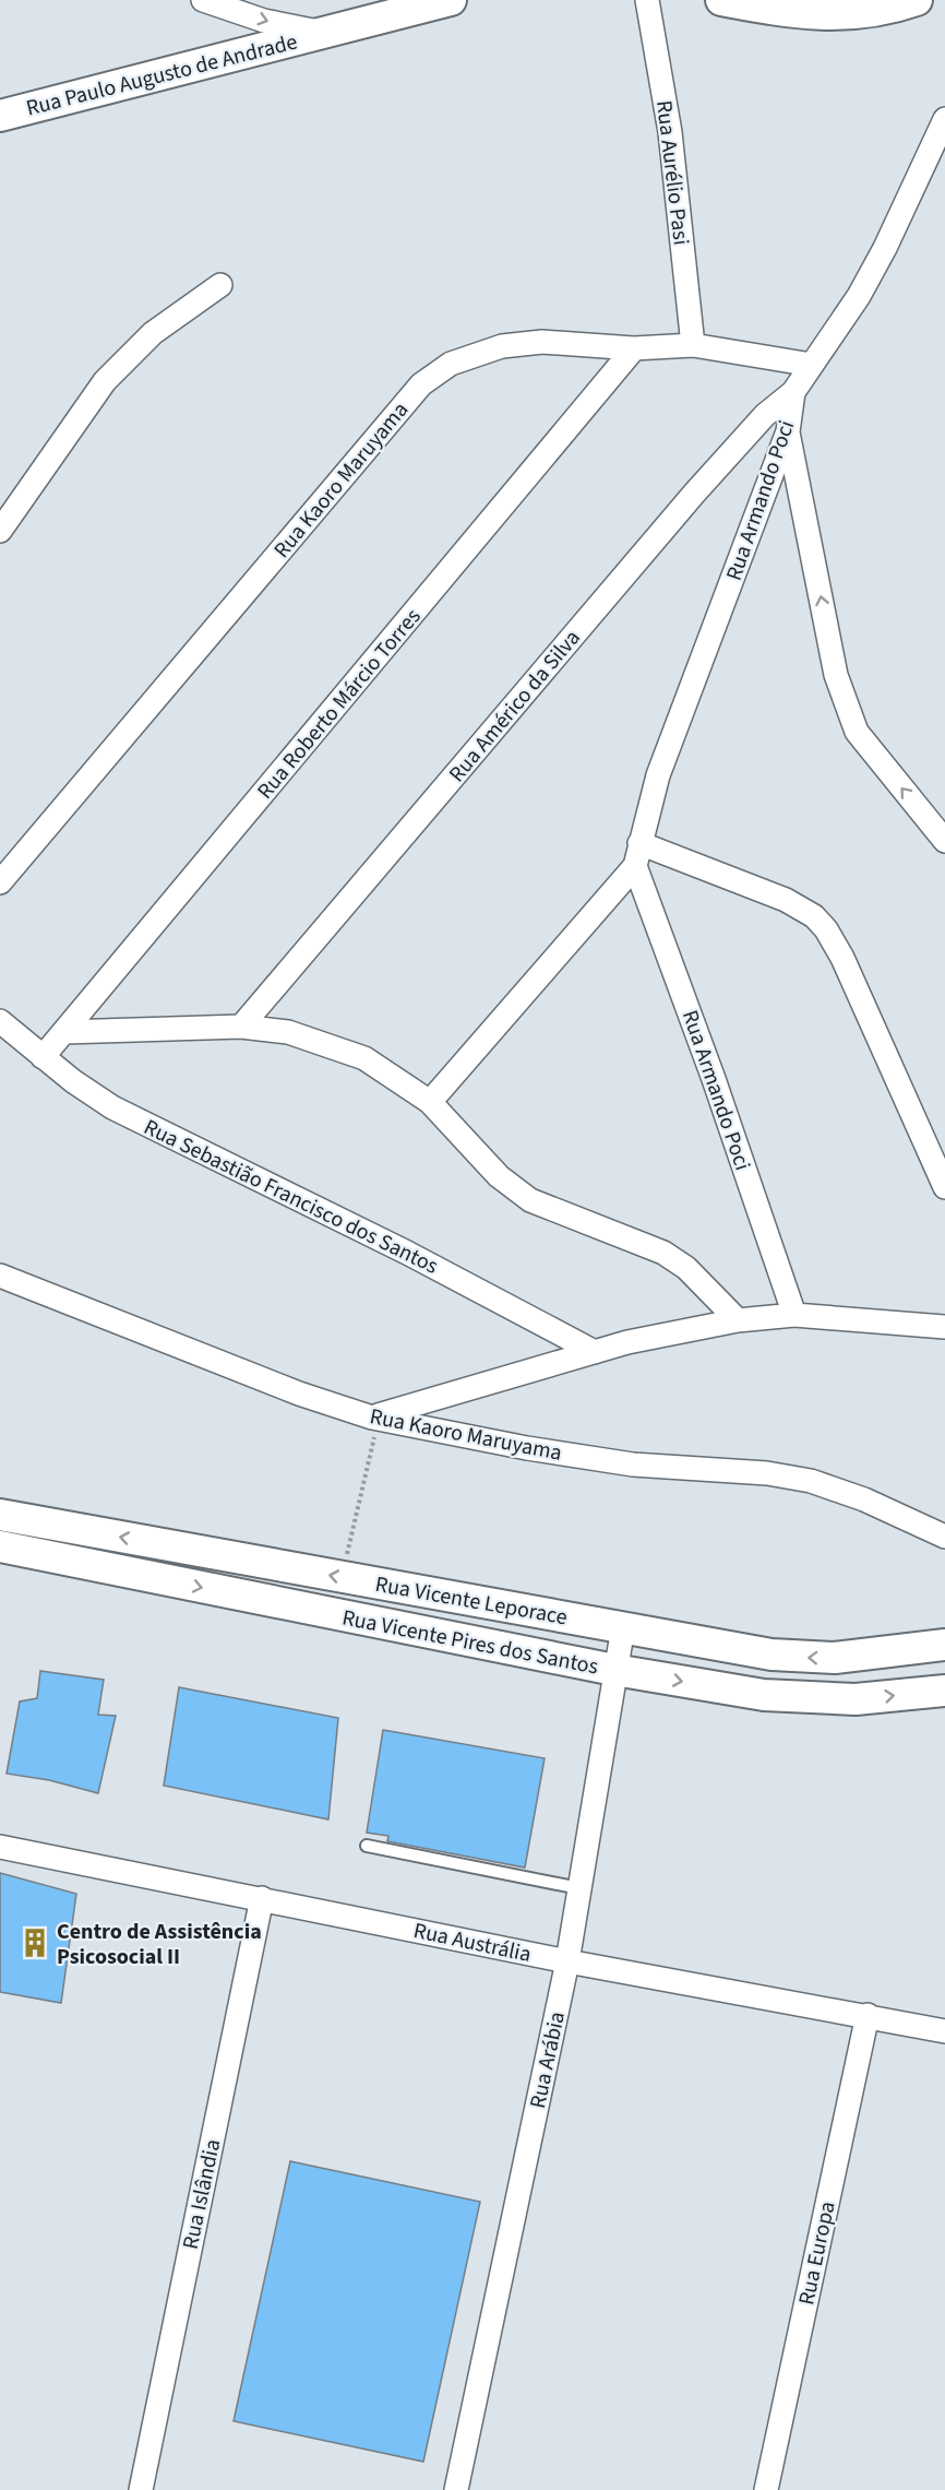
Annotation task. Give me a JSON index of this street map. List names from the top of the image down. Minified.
{"streets":{"main road":["Rua Paulo Augusto de Andrade","Rua Vicente Leporace","Rua Vicente Pires dos Santos"],"street":["Rua Aurélio Pasi","Rua Kaoro Maruyama","Rua Armando Poci","Rua Roberto Márcio Torres","Rua Américo da Silva","Rua Sebastião Francisco dos Santos","Rua Austrália","Rua Arábia","Rua Islândia","Rua Europa"]},"crossings":[["Rua Aurélio Pasi","Rua Kaoro Maruyama"],["Rua Kaoro Maruyama","Rua Armando Poci"],["Rua Kaoro Maruyama","Rua Roberto Márcio Torres"],["Rua Armando Poci","Rua Américo da Silva"],["Rua Roberto Márcio Torres","Rua Sebastião Francisco dos Santos"],["Rua Vicente Leporace","Rua Arábia"],["Rua Vicente Pires dos Santos","Rua Arábia"],["Rua Austrália","Rua Arábia"],["Rua Austrália","Rua Islândia"],["Rua Austrália","Rua Europa"]],"one_way":["Rua Vicente Leporace","Rua Vicente Pires dos Santos"],"places":{"building":["Centro de Assistência Psicosocial II"]}}
